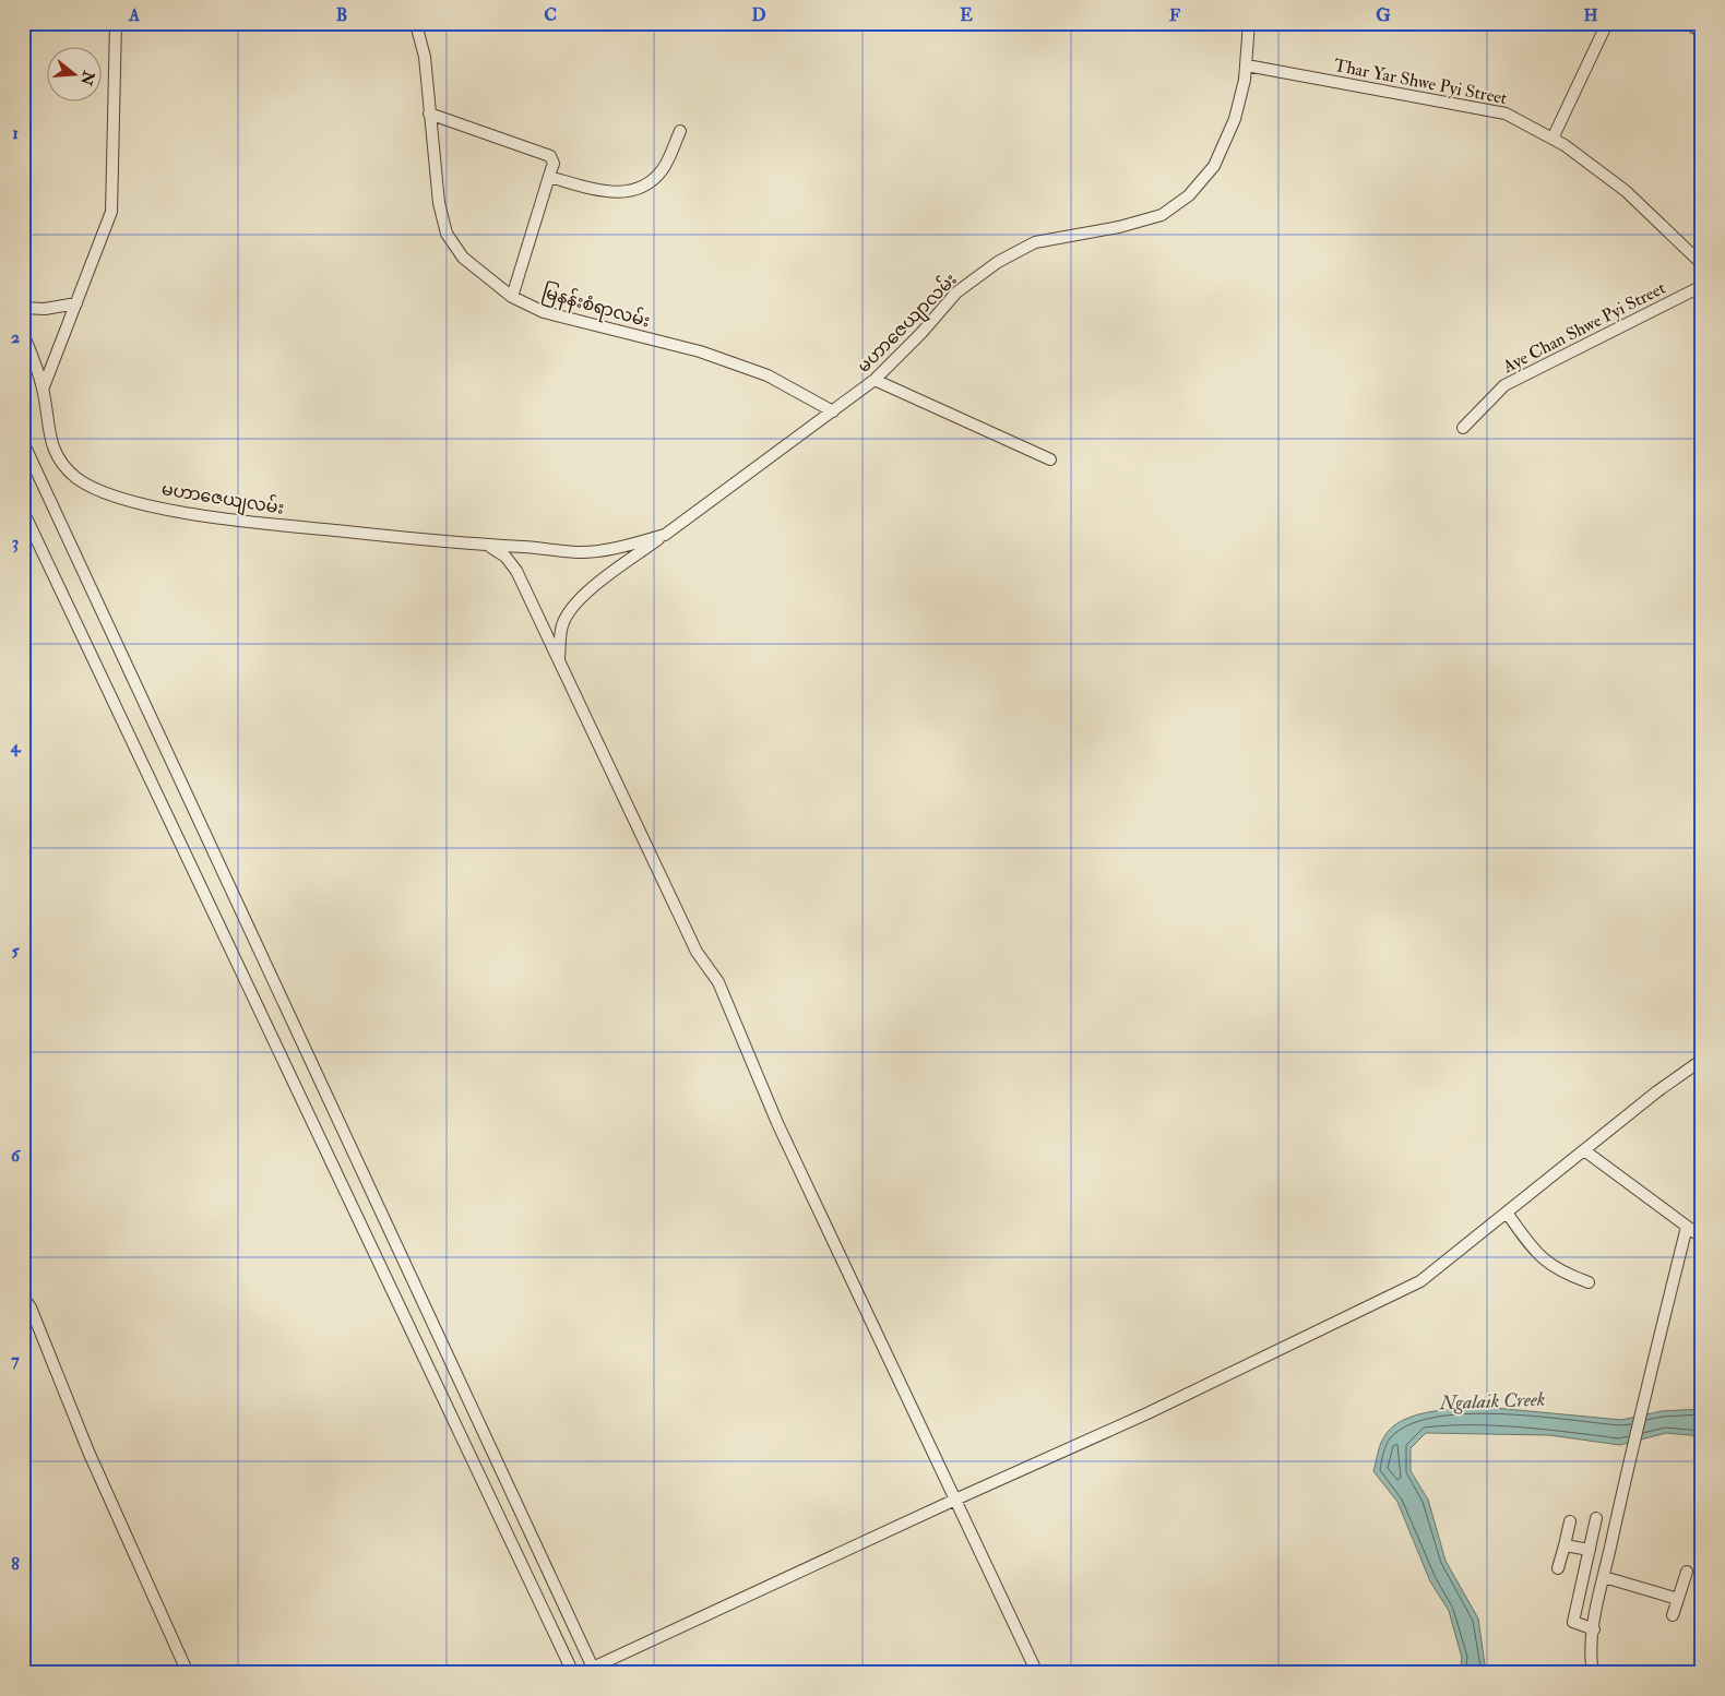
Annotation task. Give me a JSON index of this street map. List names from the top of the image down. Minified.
{"streets":{"street":["Thar Yar Shwe Pyi Street","မြနန်းစံရာလမ်း","မဟာဇေယျာလမ်း","Aye Chan Shwe Pyi Street","မဟာဇေယျလမ်း"]},"crossings":[["Thar Yar Shwe Pyi Street","မဟာဇေယျာလမ်း"],["မြနန်းစံရာလမ်း","မဟာဇေယျာလမ်း"],["မဟာဇေယျာလမ်း","မဟာဇေယျလမ်း"]],"water":["Ngalaik Creek"],"north":"right","grid":{"columns":["A","B","C","D","E","F","G","H"],"rows":["1","2","3","4","5","6","7","8"]}}
